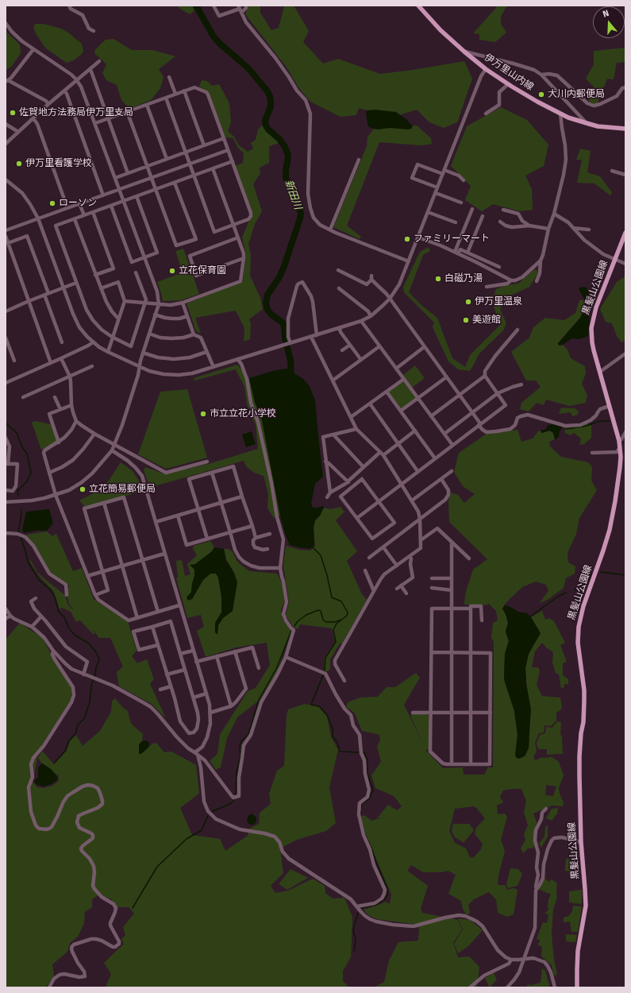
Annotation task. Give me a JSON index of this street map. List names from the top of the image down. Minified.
{"streets":{"main road":["伊万里山内線","黒髪山公園線"]},"water":["新田川"],"places":["大川内郵便局","佐賀地方法務局伊万里支局","伊万里看護学校","ローソン","ファミリーマート","立花保育園","白磁乃湯","伊万里温泉","美遊館","市立立花小学校","立花簡易郵便局"],"north":"top"}
